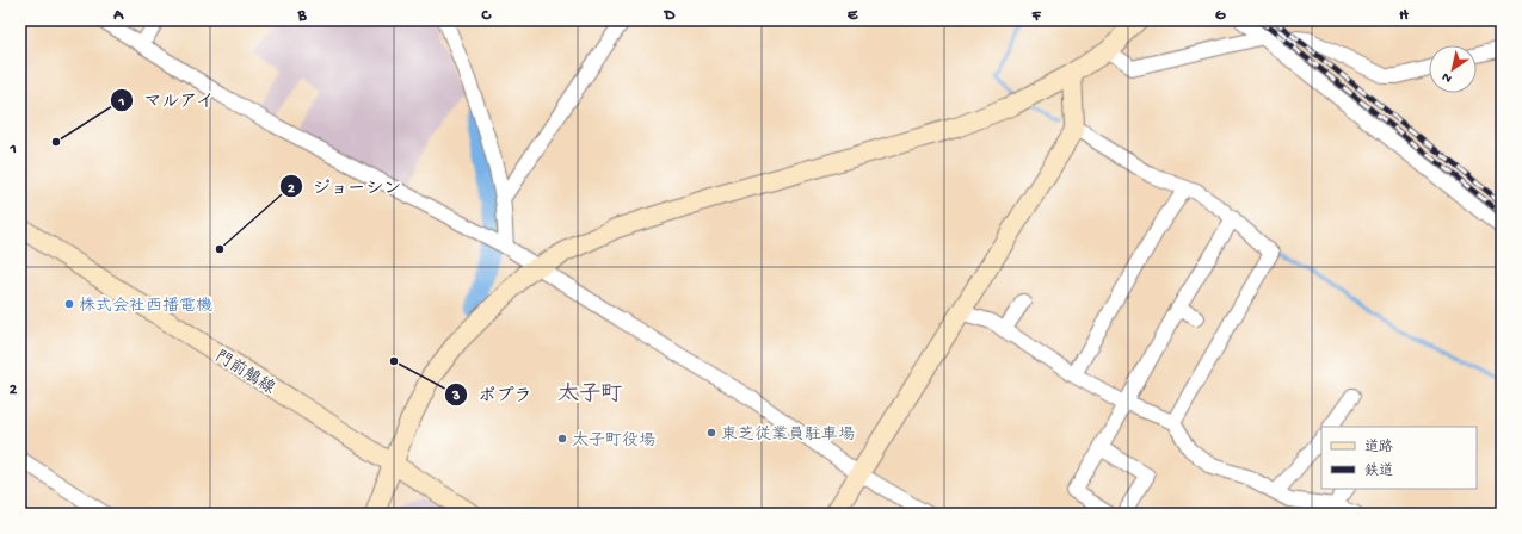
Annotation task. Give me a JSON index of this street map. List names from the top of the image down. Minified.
{"streets":{"street":["門前鵤線"]},"districts":["太子町"],"places":["マルアイ","ジョーシン","株式会社西播電機","ポプラ","東芝従業員駐車場","太子町役場"],"legend":["道路","鉄道"],"north":"bottom left","grid":{"columns":["A","B","C","D","E","F","G","H"],"rows":["1","2"]}}
